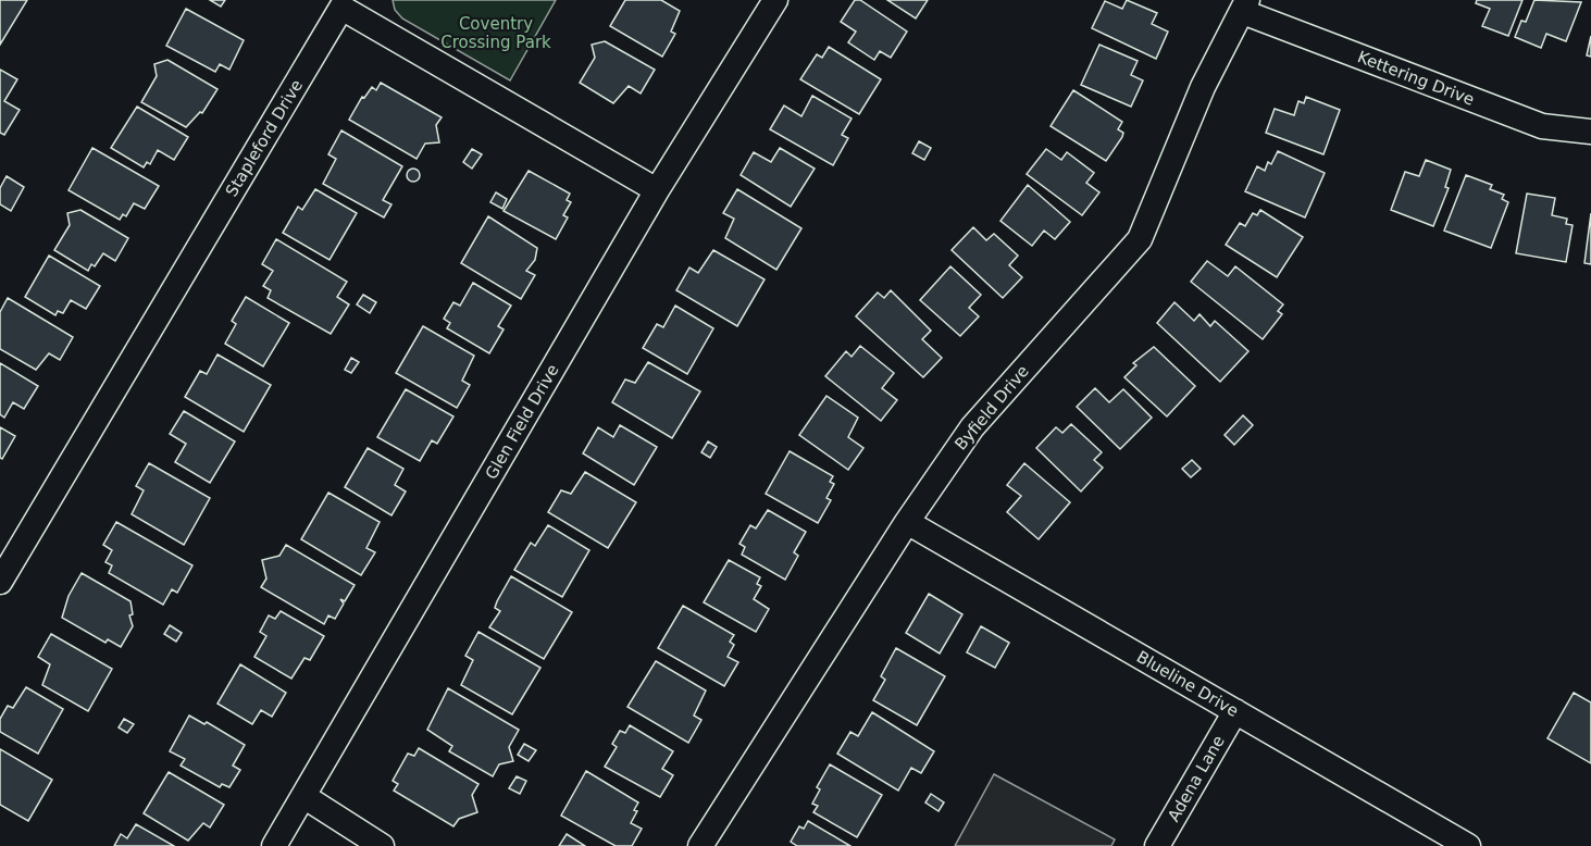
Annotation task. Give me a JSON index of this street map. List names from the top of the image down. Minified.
{"streets":{"street":["Kettering Drive","Stapleford Drive","Byfield Drive","Glen Field Drive","Blueline Drive","Adena Lane"]},"crossings":[["Kettering Drive","Byfield Drive"],["Stapleford Drive","Glen Field Drive"],["Byfield Drive","Blueline Drive"],["Blueline Drive","Adena Lane"]],"parks":["Coventry Crossing Park"]}
